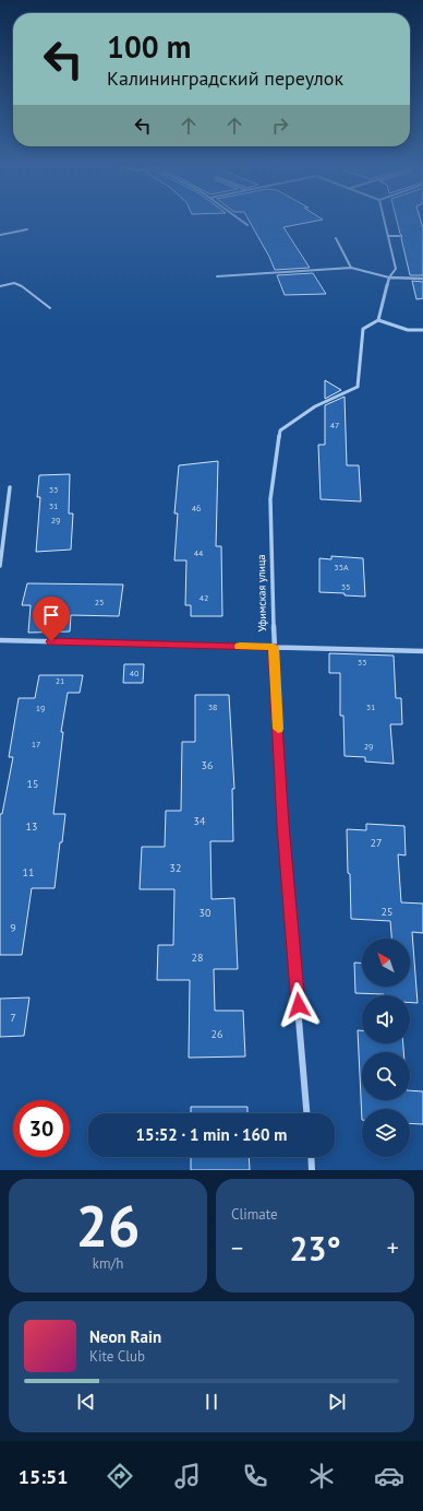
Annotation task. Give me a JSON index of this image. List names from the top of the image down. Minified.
{"streets":{"street":["Уфимская улица"]},"house_numbers":["47","33","31","46","29","44","35А","35","42","25","33","40","21","38","31","19","17","29","36","15","34","13","27","32","11","25","30","9","28","7","26"],"north":"top left","page":{"turn":["100 m","Калининградский переулок"],"limit":"30","trip":"15:52 · 1 min · 160 m","tile":[["26","km/h"],"Climate"],"heat":["−","23°","+"],"song":["Neon Rain","Kite Club"],"tabs":"15:51"}}
